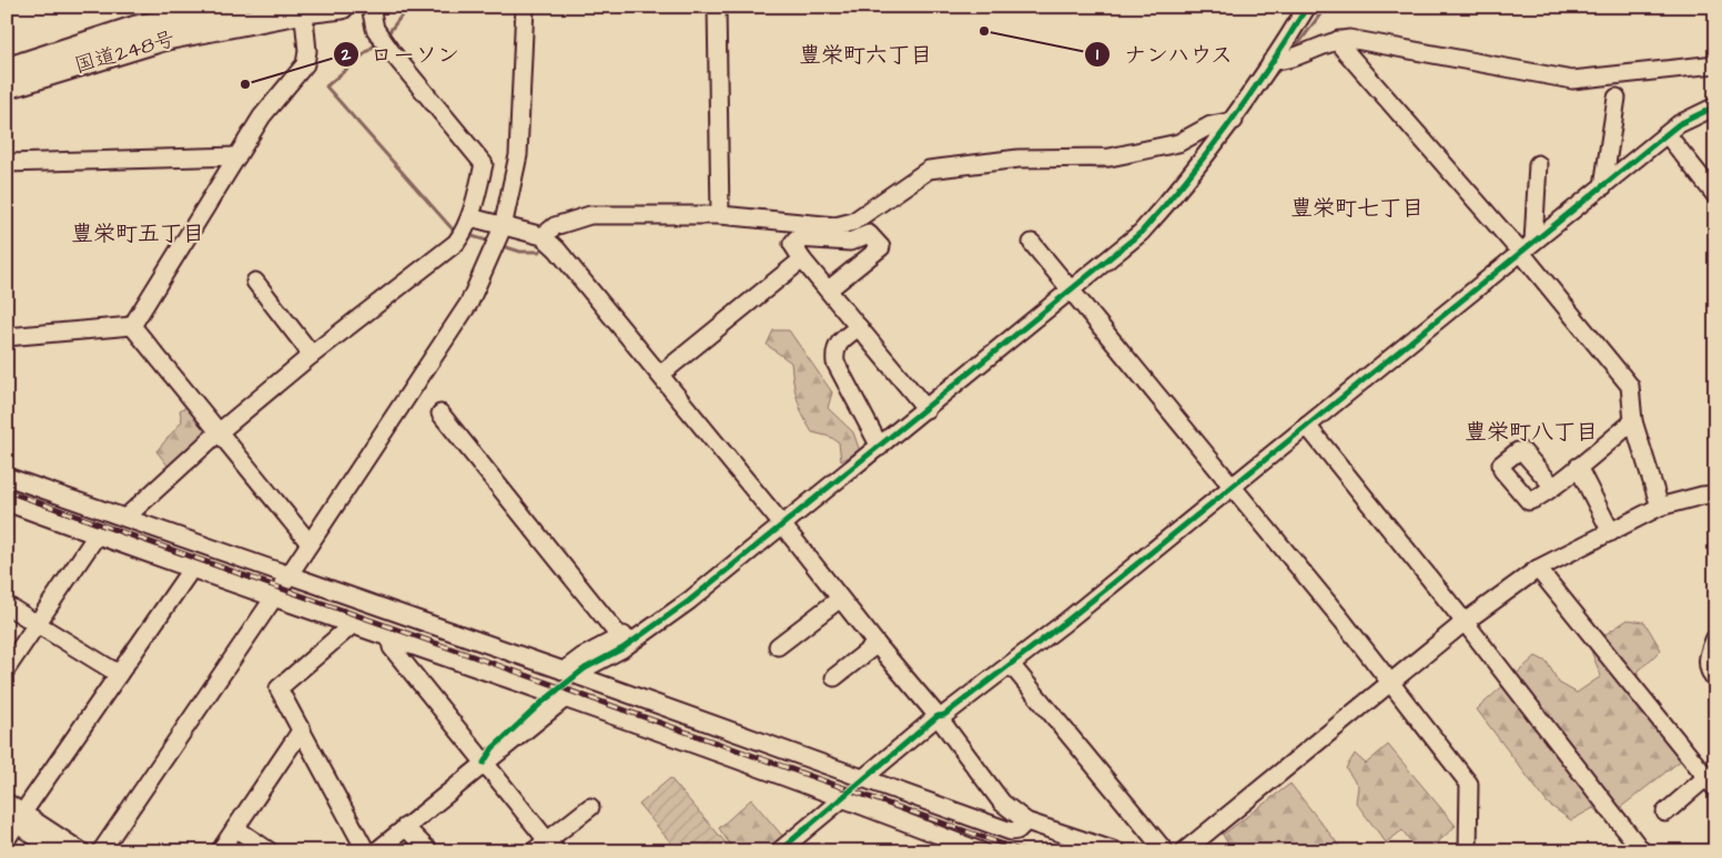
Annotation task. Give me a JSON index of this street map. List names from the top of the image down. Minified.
{"streets":{"highway":["国道248号"]},"districts":["豊栄町六丁目","豊栄町七丁目","豊栄町五丁目","豊栄町八丁目"],"places":["ナンハウス","ローソン"]}
